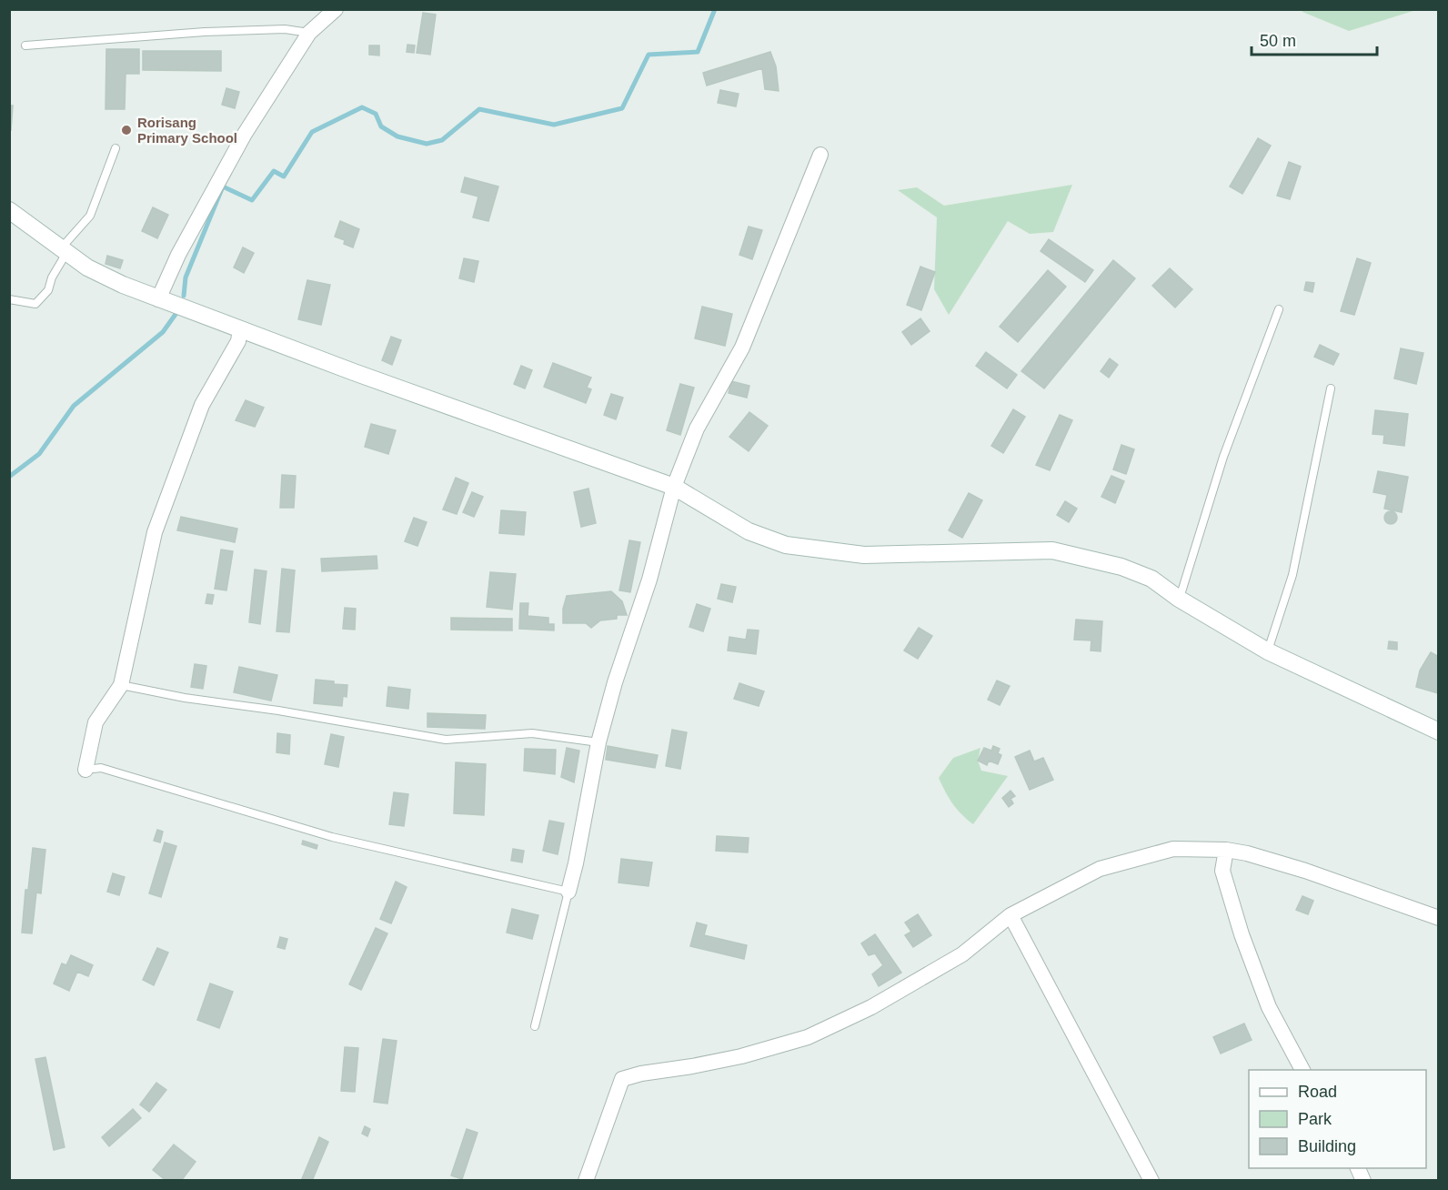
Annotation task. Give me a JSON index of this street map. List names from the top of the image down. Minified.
{"places":["Rorisang Primary School"],"legend":["Road","Park","Building"],"scale_bar":"50 m"}
